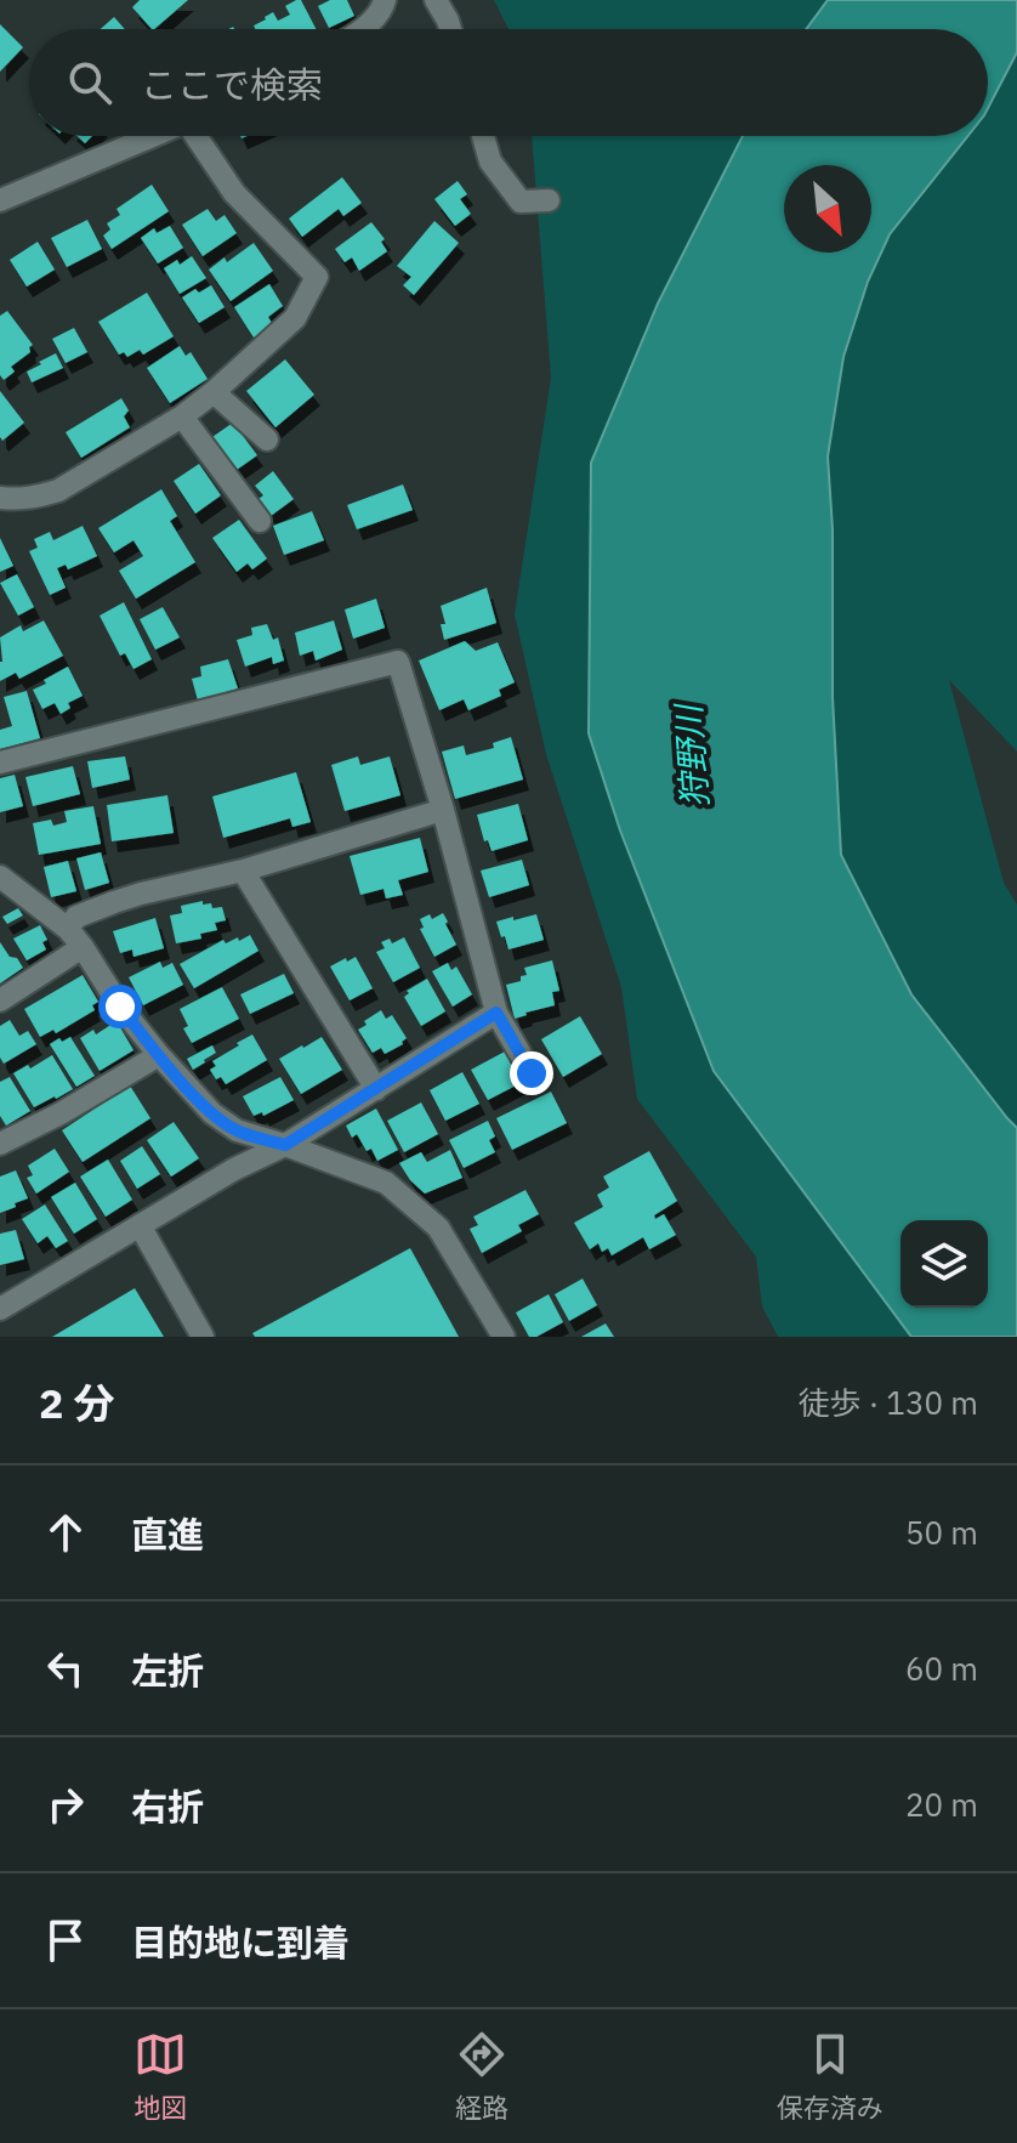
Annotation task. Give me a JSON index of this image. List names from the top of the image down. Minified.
{"water":["狩野川"],"north":"bottom right","page":{"search":"ここで検索","heading":["2 分","徒歩 · 130 m"],"list":[["直進","50 m"],["左折","60 m"],["右折","20 m"],"目的地に到着"],"nav":["地図","経路","保存済み"]}}
